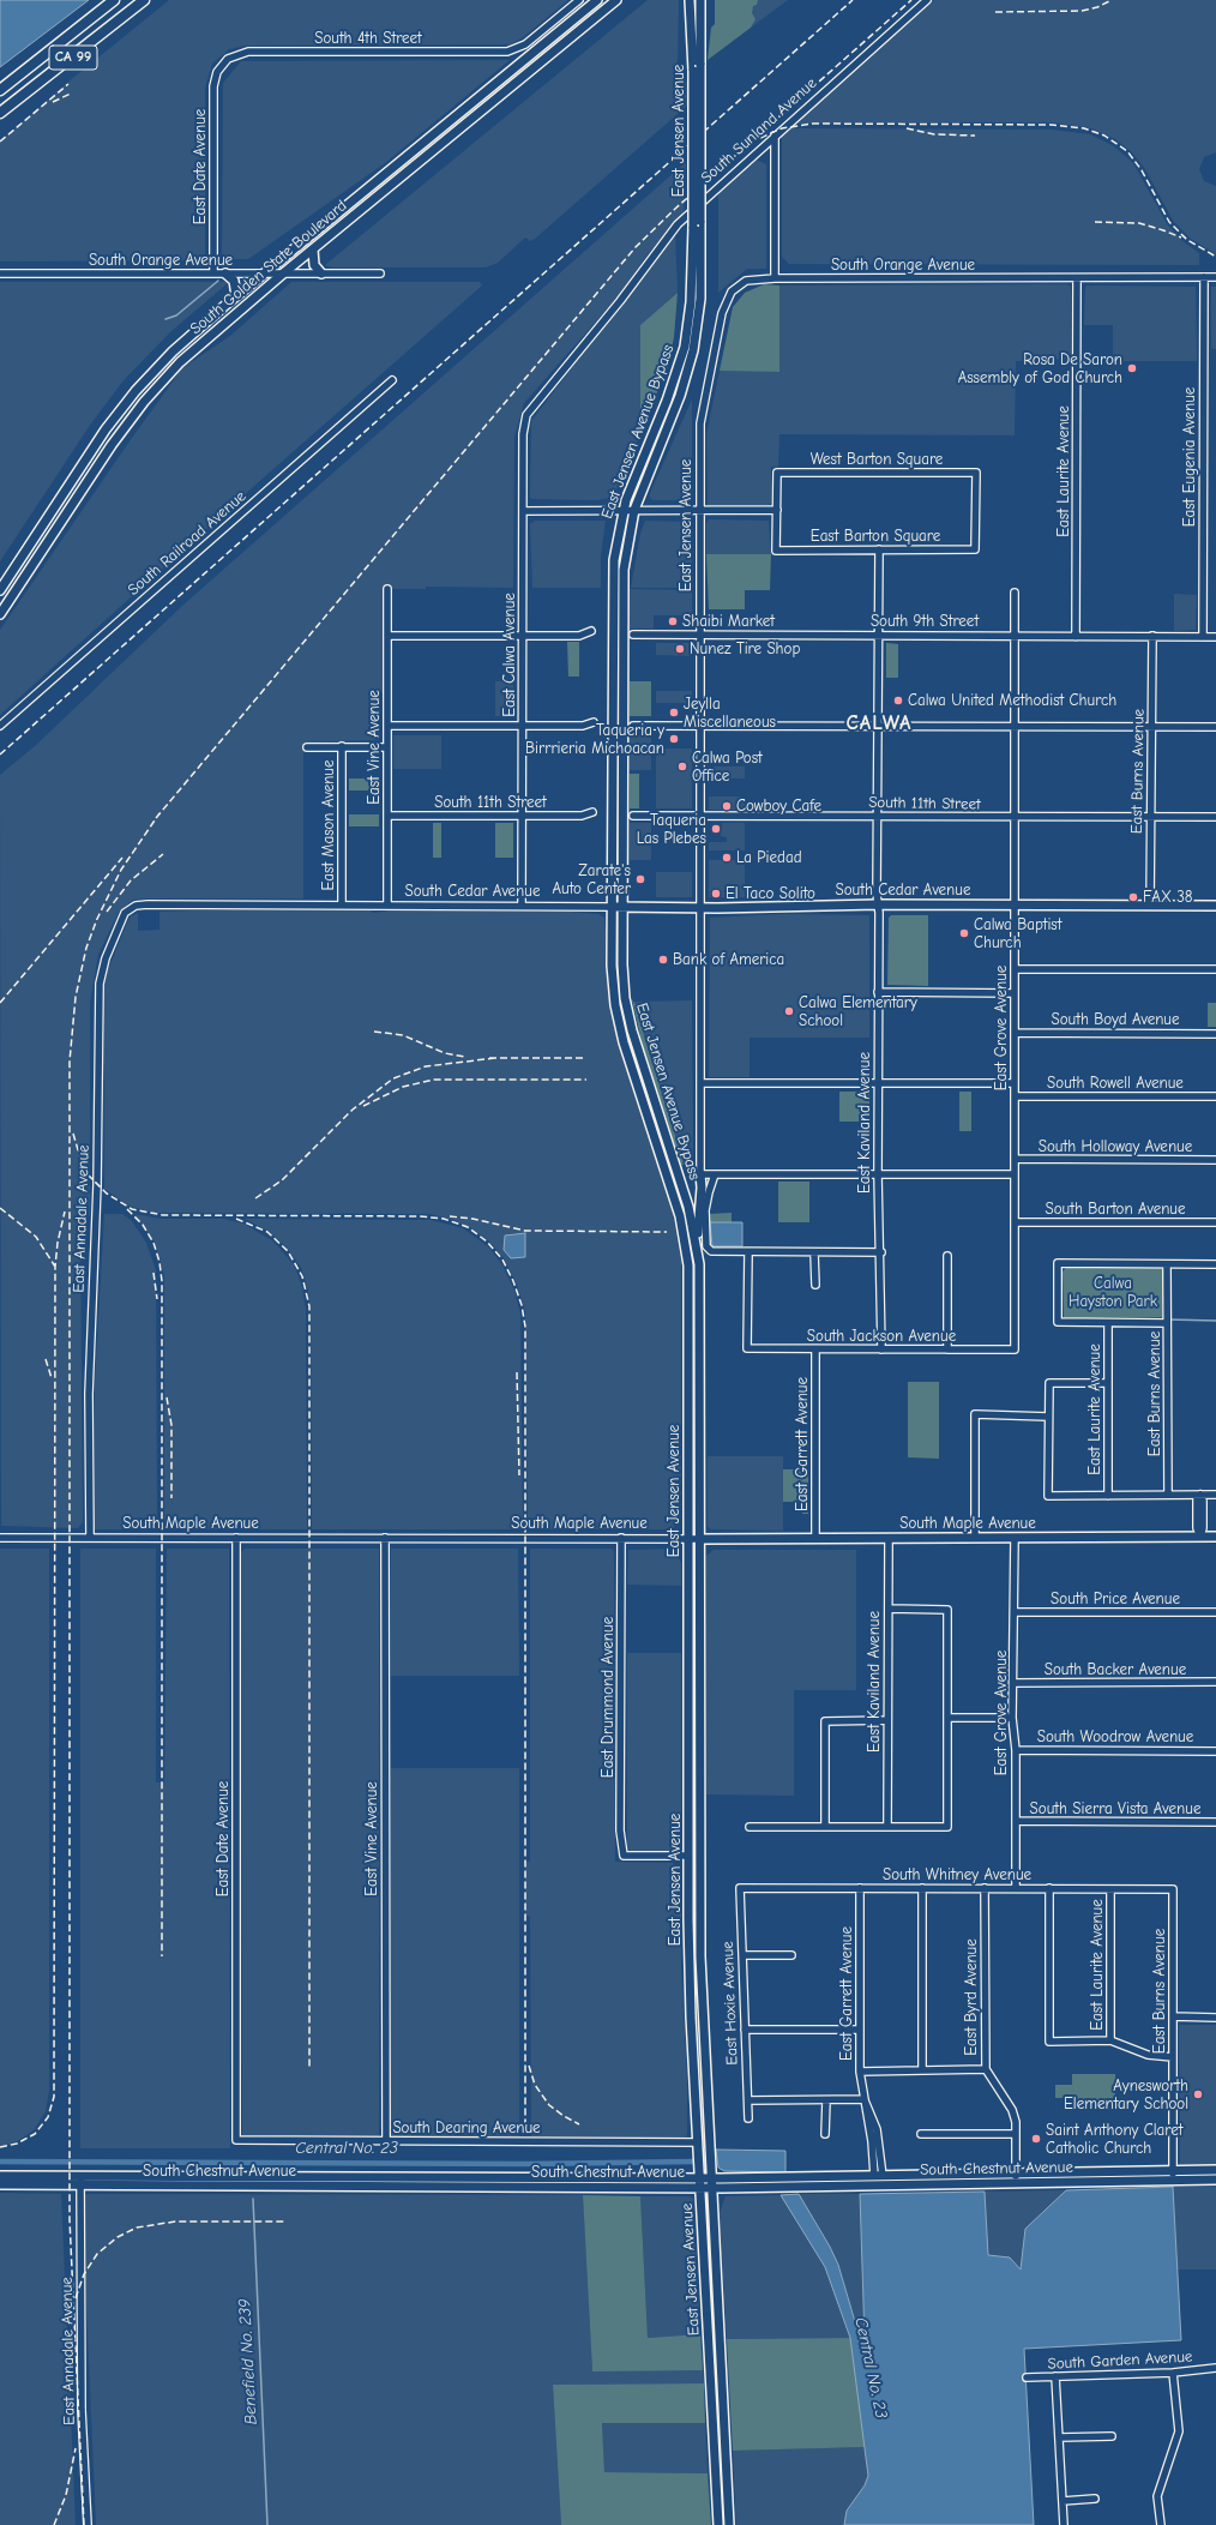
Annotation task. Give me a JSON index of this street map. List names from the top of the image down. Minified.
{"streets":{"highway":["CA 99"],"main road":["East Jensen Avenue","South Golden State Boulevard","East Jensen Avenue Bypass","South Cedar Avenue","South Maple Avenue","South Chestnut Avenue"],"street":["South 4th Street","South Sunland Avenue","East Date Avenue","South Orange Avenue","East Eugenia Avenue","West Barton Square","East Laurite Avenue","East Barton Square","South Railroad Avenue","South 9th Street","East Calwa Avenue","East Vine Avenue","East Burns Avenue","South 11th Street","East Mason Avenue","South Boyd Avenue","East Grove Avenue","South Rowell Avenue","East Kaviland Avenue","South Holloway Avenue","South Barton Avenue","East Annadale Avenue","South Jackson Avenue","East Garrett Avenue","South Price Avenue","South Backer Avenue","East Drummond Avenue","South Woodrow Avenue","South Sierra Vista Avenue","South Whitney Avenue","East Byrd Avenue","East Hoxie Avenue","South Dearing Avenue","South Garden Avenue"]},"crossings":[["South 4th Street","East Date Avenue"],["East Jensen Avenue","South Orange Avenue"],["East Jensen Avenue","East Jensen Avenue Bypass"],["East Jensen Avenue","South 9th Street"],["East Jensen Avenue","South 11th Street"],["East Jensen Avenue","South Cedar Avenue"],["East Jensen Avenue","South Maple Avenue"],["East Jensen Avenue","East Drummond Avenue"],["East Jensen Avenue","South Dearing Avenue"],["East Jensen Avenue","South Chestnut Avenue"],["South Sunland Avenue","East Calwa Avenue"],["East Date Avenue","South Orange Avenue"],["East Date Avenue","South Maple Avenue"],["East Date Avenue","South Dearing Avenue"],["South Orange Avenue","South Golden State Boulevard"],["South Orange Avenue","East Eugenia Avenue"],["South Orange Avenue","East Laurite Avenue"],["East Jensen Avenue Bypass","South Cedar Avenue"],["East Eugenia Avenue","South 9th Street"],["West Barton Square","East Barton Square"],["East Laurite Avenue","South 9th Street"],["East Laurite Avenue","South Whitney Avenue"],["East Barton Square","East Kaviland Avenue"],["South 9th Street","East Burns Avenue"],["South 9th Street","East Grove Avenue"],["South 9th Street","East Kaviland Avenue"],["East Calwa Avenue","South 11th Street"],["East Calwa Avenue","South Cedar Avenue"],["East Vine Avenue","South 11th Street"],["East Vine Avenue","South Cedar Avenue"],["East Vine Avenue","South Maple Avenue"],["East Vine Avenue","South Dearing Avenue"],["East Burns Avenue","South 11th Street"],["East Burns Avenue","South Cedar Avenue"],["East Burns Avenue","South Whitney Avenue"],["East Burns Avenue","South Chestnut Avenue"],["South 11th Street","East Grove Avenue"],["South 11th Street","East Kaviland Avenue"],["East Mason Avenue","South Cedar Avenue"],["South Cedar Avenue","East Grove Avenue"],["South Cedar Avenue","East Kaviland Avenue"],["South Cedar Avenue","East Annadale Avenue"],["South Boyd Avenue","East Grove Avenue"],["East Grove Avenue","South Rowell Avenue"],["East Grove Avenue","South Holloway Avenue"],["East Grove Avenue","South Barton Avenue"],["East Grove Avenue","South Jackson Avenue"],["East Grove Avenue","South Maple Avenue"],["East Grove Avenue","South Price Avenue"],["East Grove Avenue","South Backer Avenue"],["East Grove Avenue","South Woodrow Avenue"],["East Grove Avenue","South Sierra Vista Avenue"],["East Grove Avenue","South Whitney Avenue"],["East Kaviland Avenue","South Jackson Avenue"],["East Kaviland Avenue","South Maple Avenue"],["East Annadale Avenue","South Maple Avenue"],["East Annadale Avenue","South Chestnut Avenue"],["South Jackson Avenue","East Garrett Avenue"],["East Garrett Avenue","South Maple Avenue"],["East Garrett Avenue","South Whitney Avenue"],["East Garrett Avenue","South Chestnut Avenue"],["South Maple Avenue","East Drummond Avenue"],["South Whitney Avenue","East Byrd Avenue"],["South Whitney Avenue","East Hoxie Avenue"],["East Byrd Avenue","South Chestnut Avenue"]],"districts":["CALWA"],"water":["Central No. 23","Benefield No. 239"],"parks":["Calwa Hayston Park"],"places":["Rosa De Saron Assembly of God Church","Shaibi Market","Nunez Tire Shop","Calwa United Methodist Church","Jeylla Miscellaneous","Taqueria y Birrrieria Michoacan","Calwa Post Office","Cowboy Cafe","Taqueria Las Plebes","La Piedad","Zarate's Auto Center","El Taco Solito","FAX 38","Calwa Baptist Church","Bank of America","Calwa Elementary School","Aynesworth Elementary School","Saint Anthony Claret Catholic Church"]}
